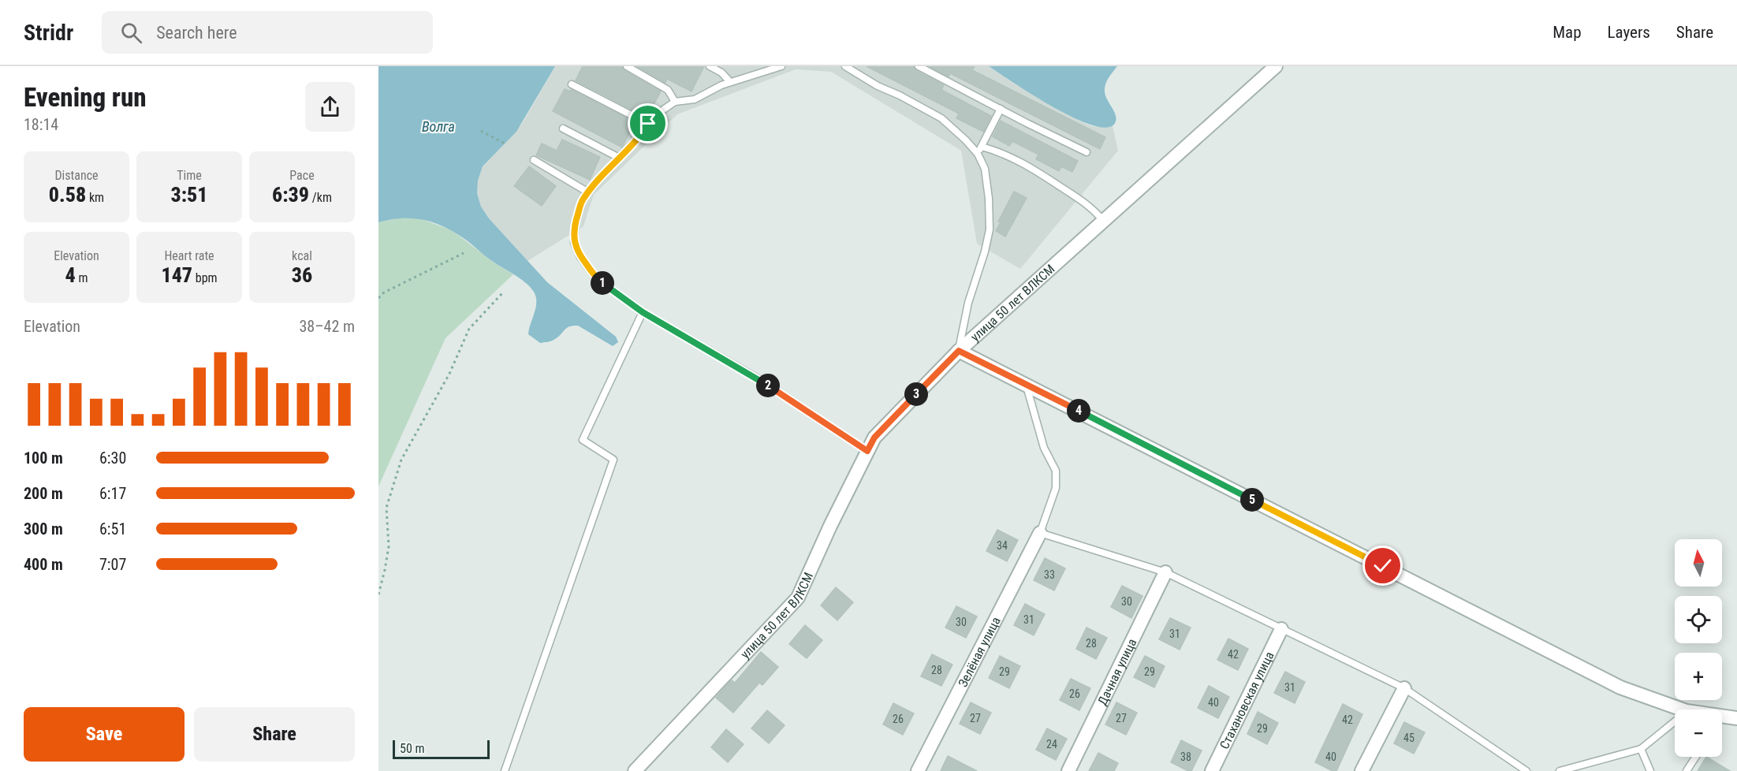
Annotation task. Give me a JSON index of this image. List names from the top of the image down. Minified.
{"streets":{"street":["улица 50 лет ВЛКСМ","Зелёная улица","Дачная улица","Стахановская улица"]},"water":["Волга"],"house_numbers":["34","33","30","31","30","31","28","42","28","29","29","31","26","40","27","27","26","42","29","45","24","38","40"],"scale_bar":"50 m","north":"top","page":{"header":"Stridr","search":"Search here","nav":["Map","Layers","Share"],"heading":["Evening run","18:14"],"stats":[["Distance","0.58 km"],["Time","3:51"],["Pace","6:39 /km"],["Elevation","4 m"],["Heart rate","147 bpm"],["kcal","36"]],"pins":["1","2","3","4","5"],"chart":["Elevation","38–42 m"],"list":[{"name":"100 m","note":"6:30"},{"name":"200 m","note":"6:17"},{"name":"300 m","note":"6:51"},{"name":"400 m","note":"7:07"}],"map_buttons":["+","−"],"buttons":["Save","Share"],"scale":"50 m"}}
